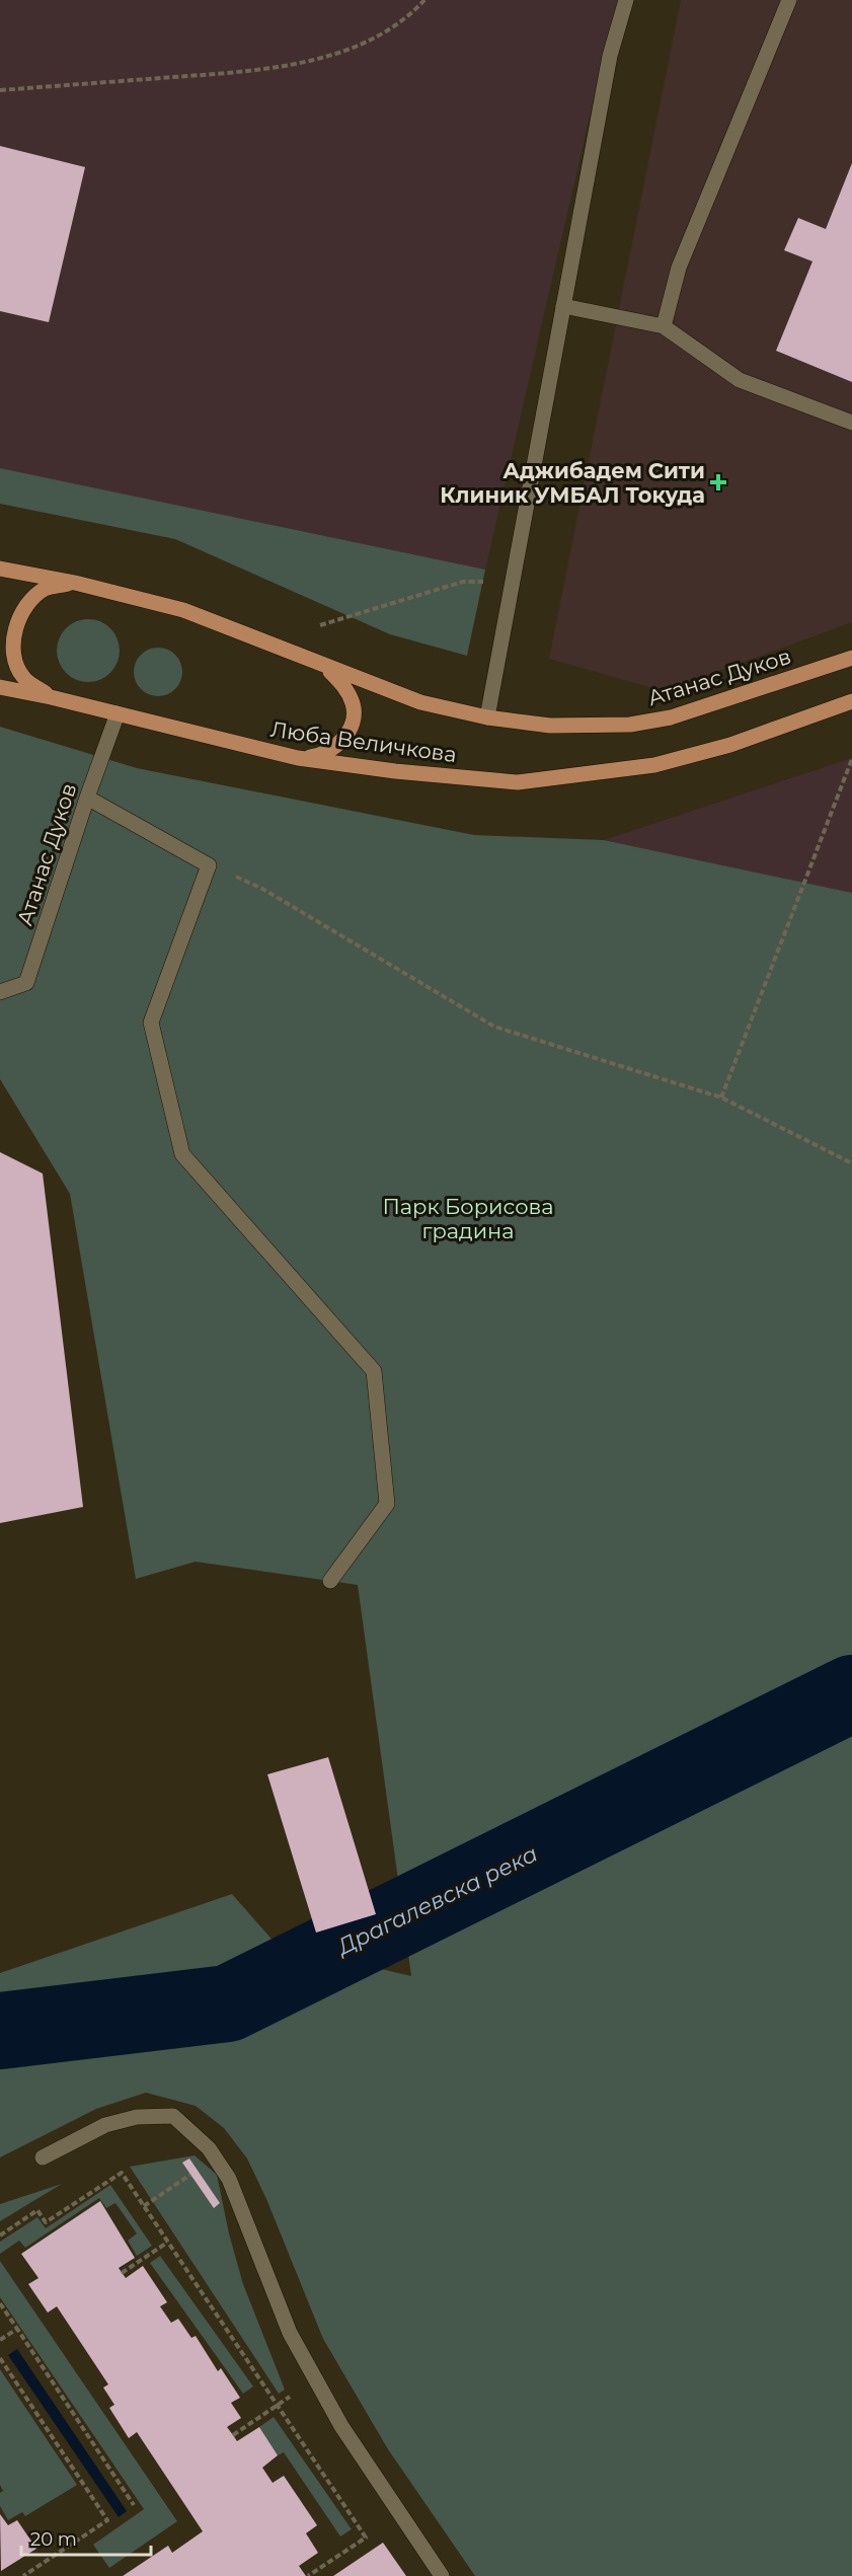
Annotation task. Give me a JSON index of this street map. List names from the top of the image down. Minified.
{"streets":{"main road":["Атанас Дуков","Люба Величкова"]},"crossings":[["Атанас Дуков","Люба Величкова"]],"water":["Драгалевска река"],"parks":["Парк Борисова градина"],"places":{"health":["Аджибадем Сити Клиник УМБАЛ Токуда"]},"scale_bar":"20 m"}
